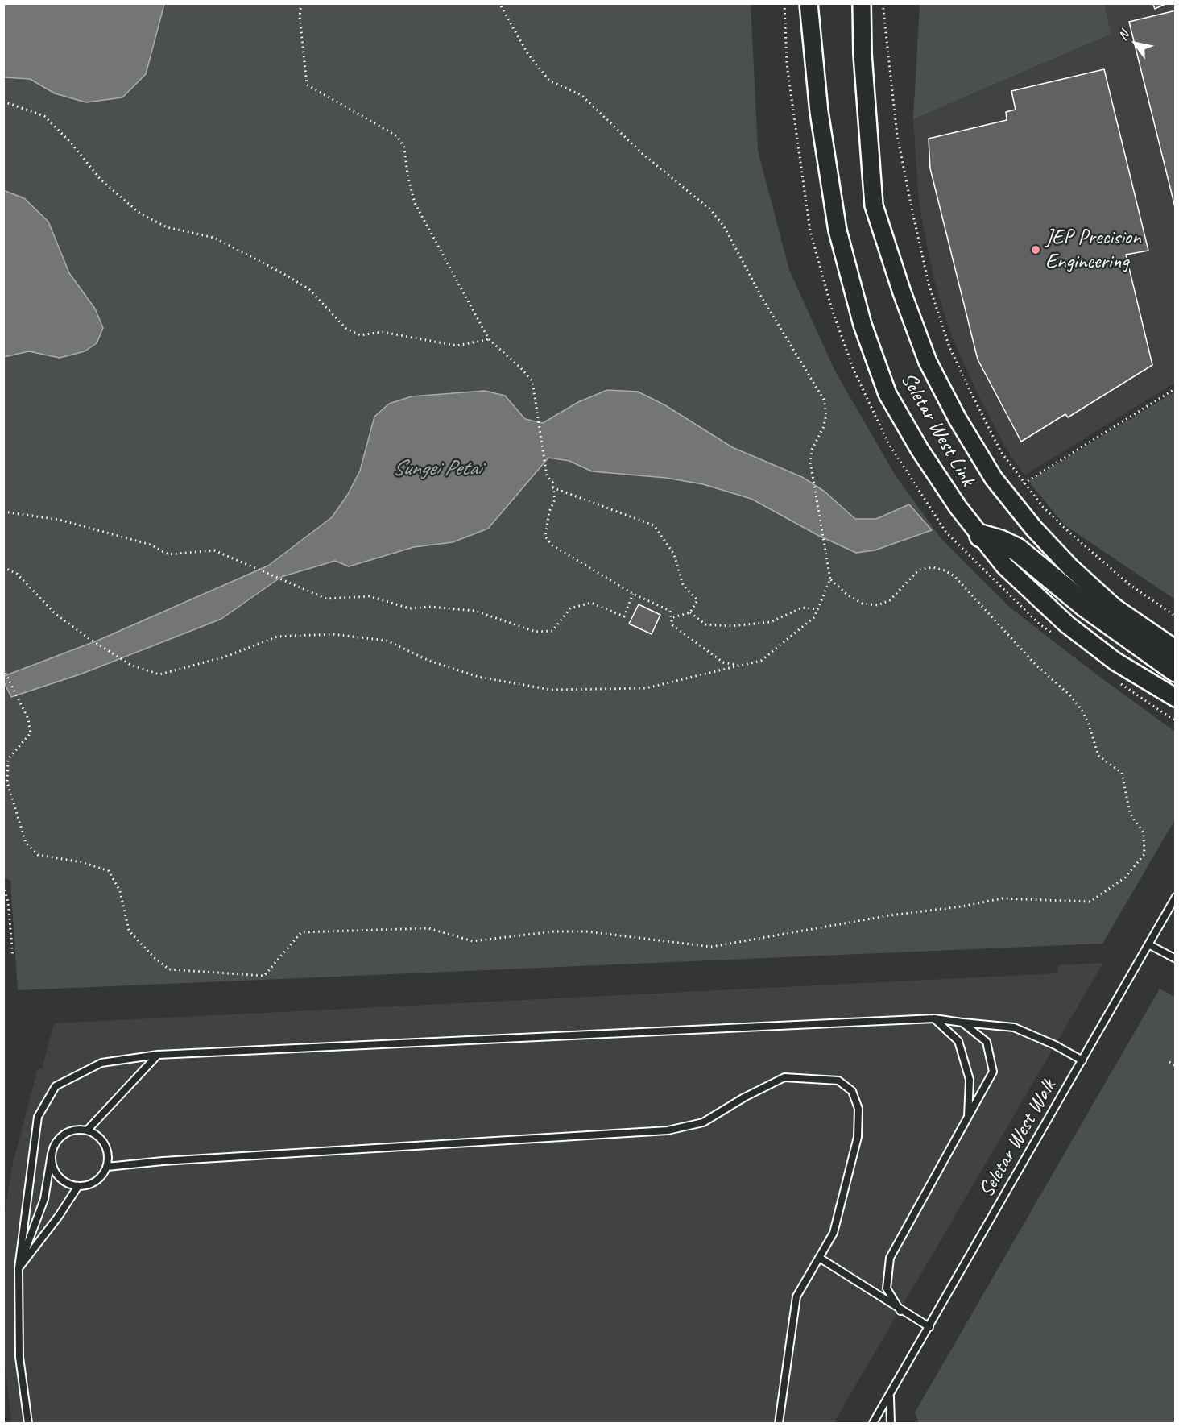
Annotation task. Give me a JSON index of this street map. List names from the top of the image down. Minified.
{"streets":{"main road":["Seletar West Link"],"lane":["Seletar West Walk"]},"water":["Sungei Petai"],"places":["JEP Precision Engineering"],"north":"top left"}
